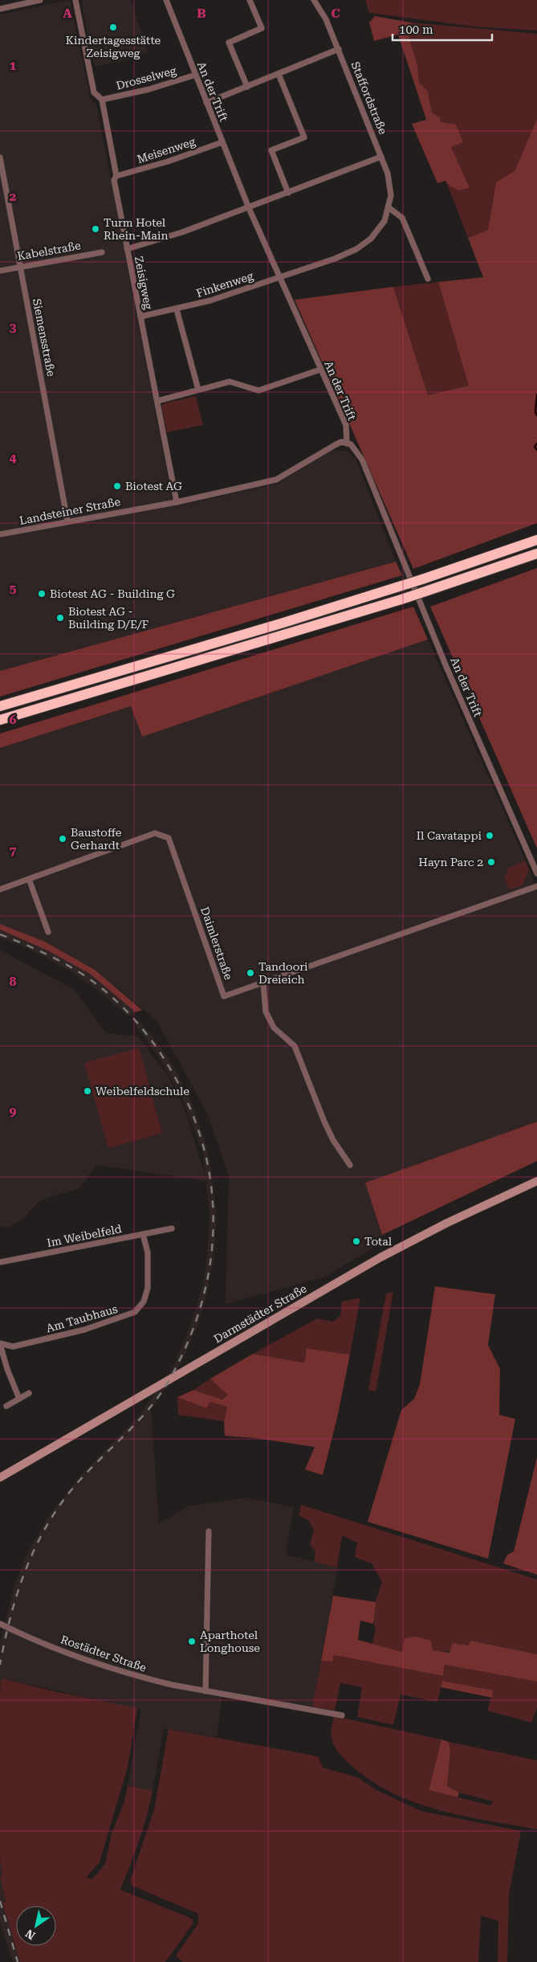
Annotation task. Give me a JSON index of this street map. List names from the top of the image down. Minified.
{"streets":{"main road":["Darmstädter Straße"],"street":["Drosselweg","An der Trift","Staffordstraße","Meisenweg","Kabelstraße","Zeisigweg","Finkenweg","Siemensstraße","Landsteiner Straße","Daimlerstraße","Im Weibelfeld","Am Taubhaus","Rostädter Straße"]},"crossings":[["Drosselweg","An der Trift"],["Drosselweg","Zeisigweg"],["An der Trift","Staffordstraße"],["An der Trift","Meisenweg"],["An der Trift","Finkenweg"],["An der Trift","Landsteiner Straße"],["Staffordstraße","Finkenweg"],["Meisenweg","Zeisigweg"],["Kabelstraße","Siemensstraße"],["Zeisigweg","Finkenweg"],["Zeisigweg","Landsteiner Straße"],["Siemensstraße","Landsteiner Straße"],["Im Weibelfeld","Am Taubhaus"]],"places":["Kindertagesstätte Zeisigweg","Turm Hotel Rhein-Main","Biotest AG","Biotest AG - Building G","Biotest AG - Building D/E/F","Il Cavatappi","Baustoffe Gerhardt","Hayn Parc 2","Tandoori Dreieich","Weibelfeldschule","Total","Aparthotel Longhouse"],"scale_bar":"100 m","north":"bottom left","grid":{"columns":["A","B","C"],"rows":["1","2","3","4","5","6","7","8","9"]}}
